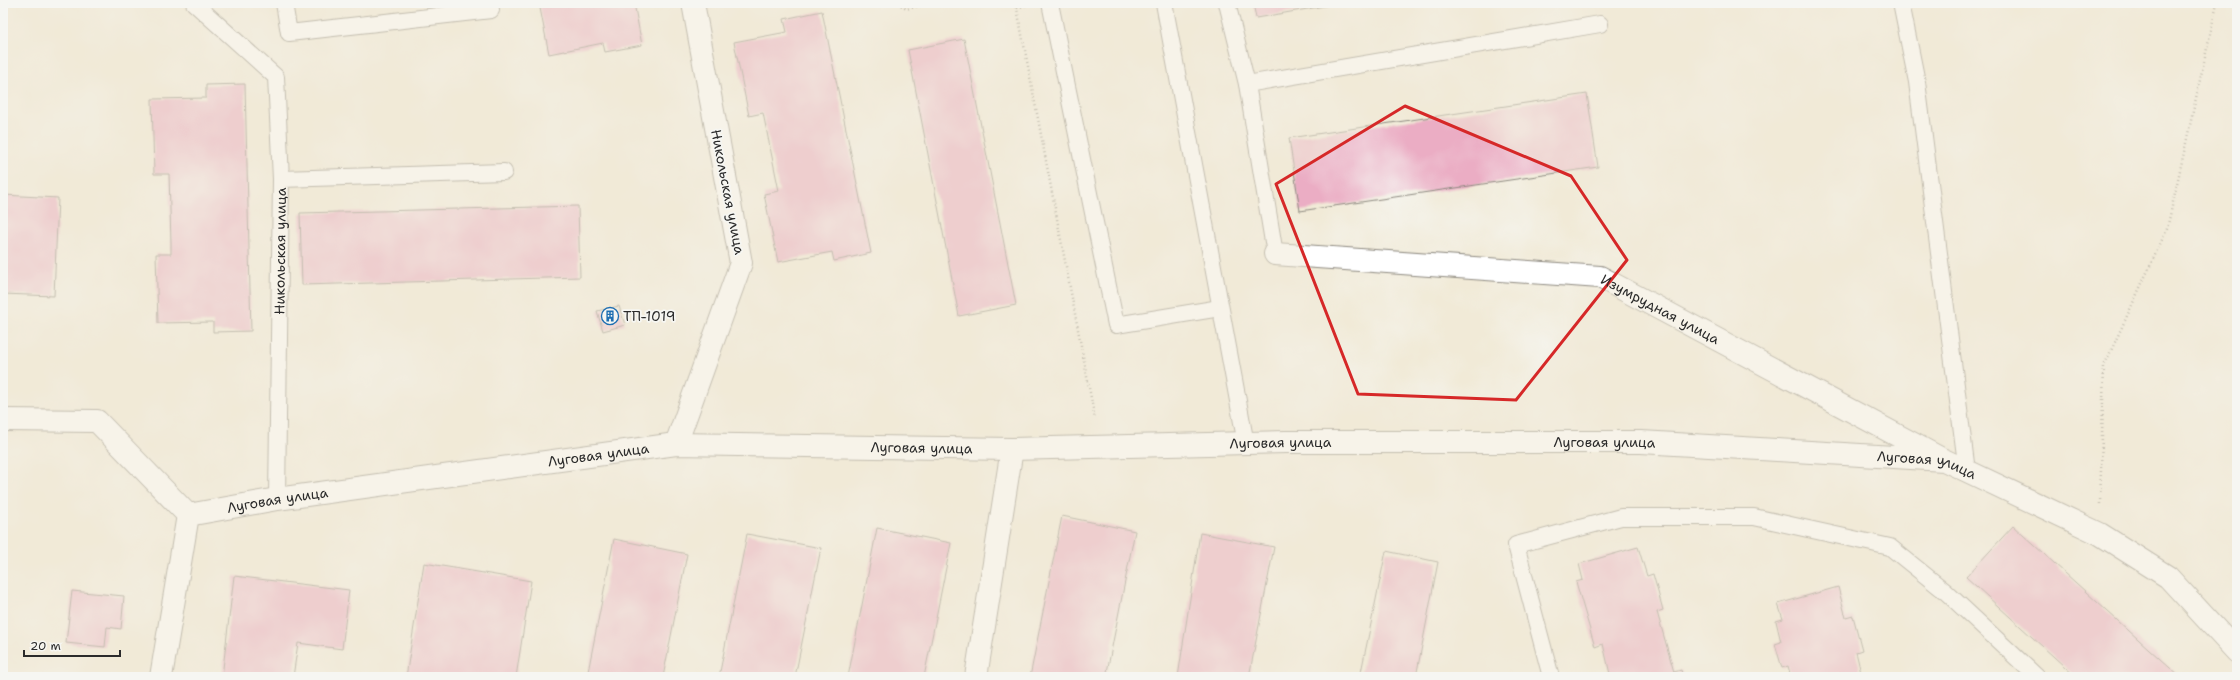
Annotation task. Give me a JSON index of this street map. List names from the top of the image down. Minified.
{"streets":{"street":["Никольская улица","Изумрудная улица","Луговая улица"]},"crossings":[["Никольская улица","Луговая улица"],["Изумрудная улица","Луговая улица"]],"places":{"building":["ТП-1019"]},"scale_bar":"20 m"}
